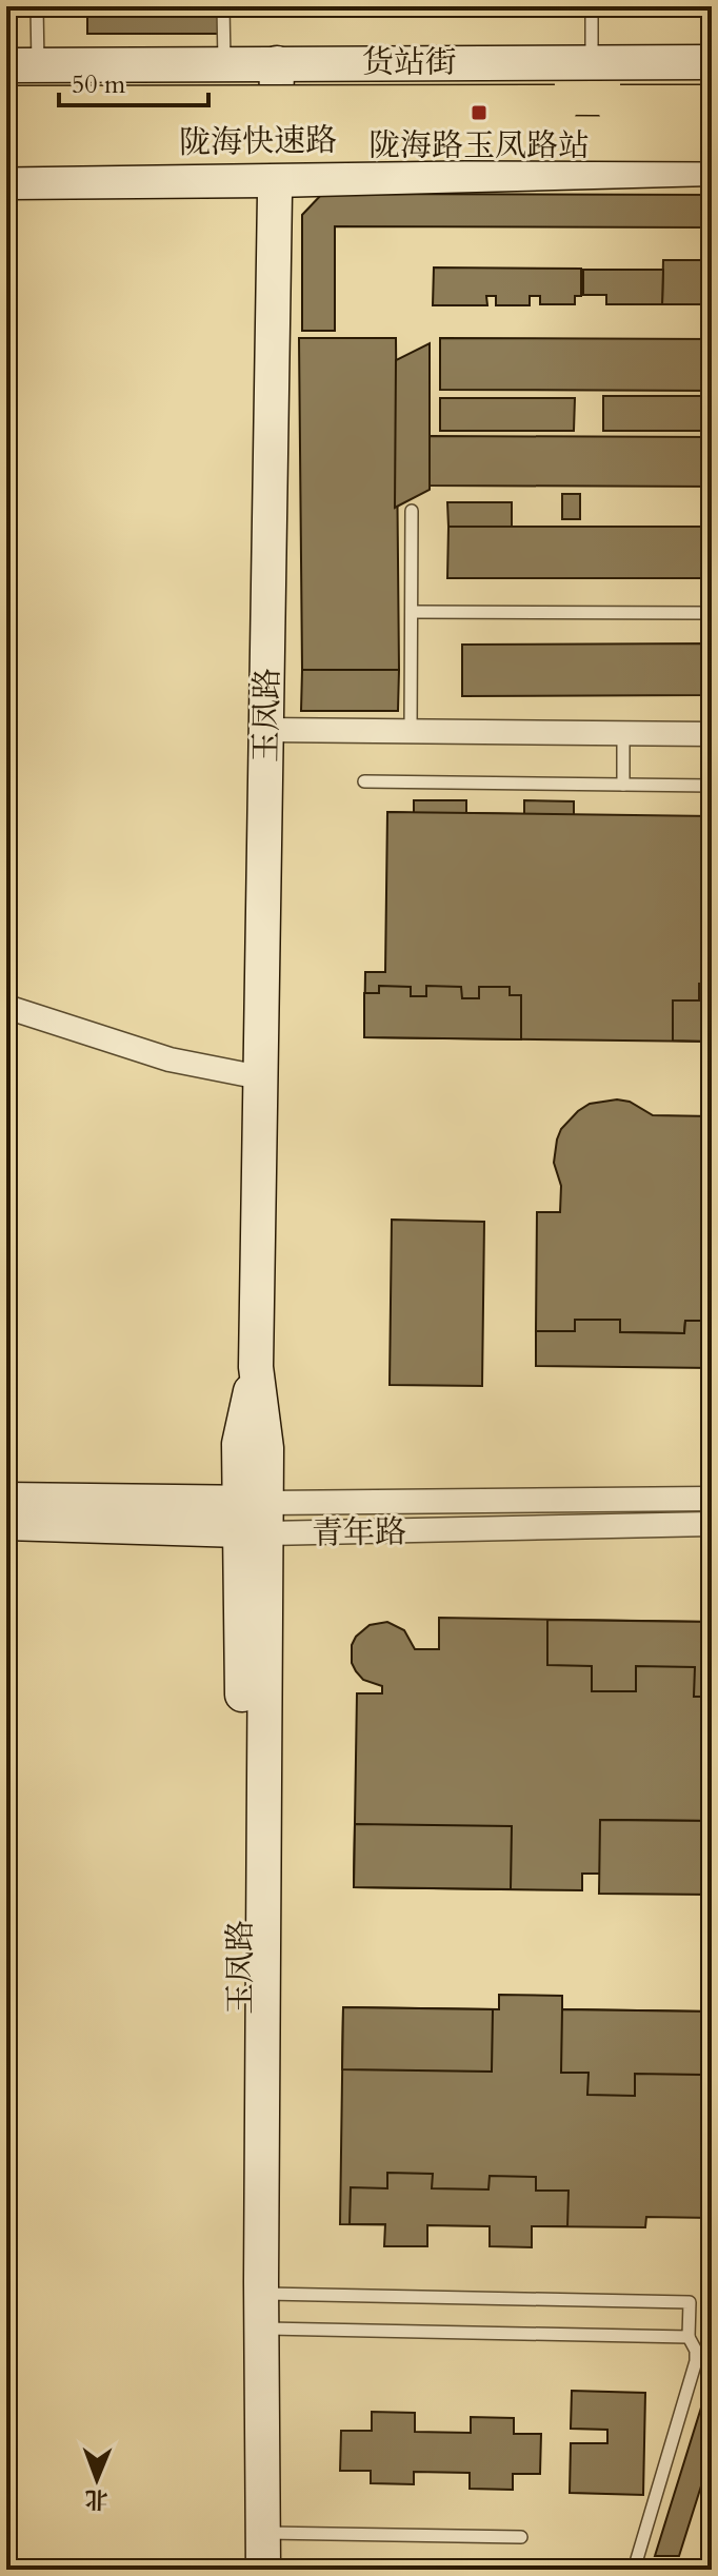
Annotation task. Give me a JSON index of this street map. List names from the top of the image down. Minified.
{"streets":{"highway":["陇海快速路"],"street":["货站街","玉凤路","青年路"]},"crossings":[["货站街","玉凤路"],["玉凤路","青年路"]],"places":{"transit":["陇海路玉凤路站"]},"scale_bar":"50 m","north":"bottom"}
